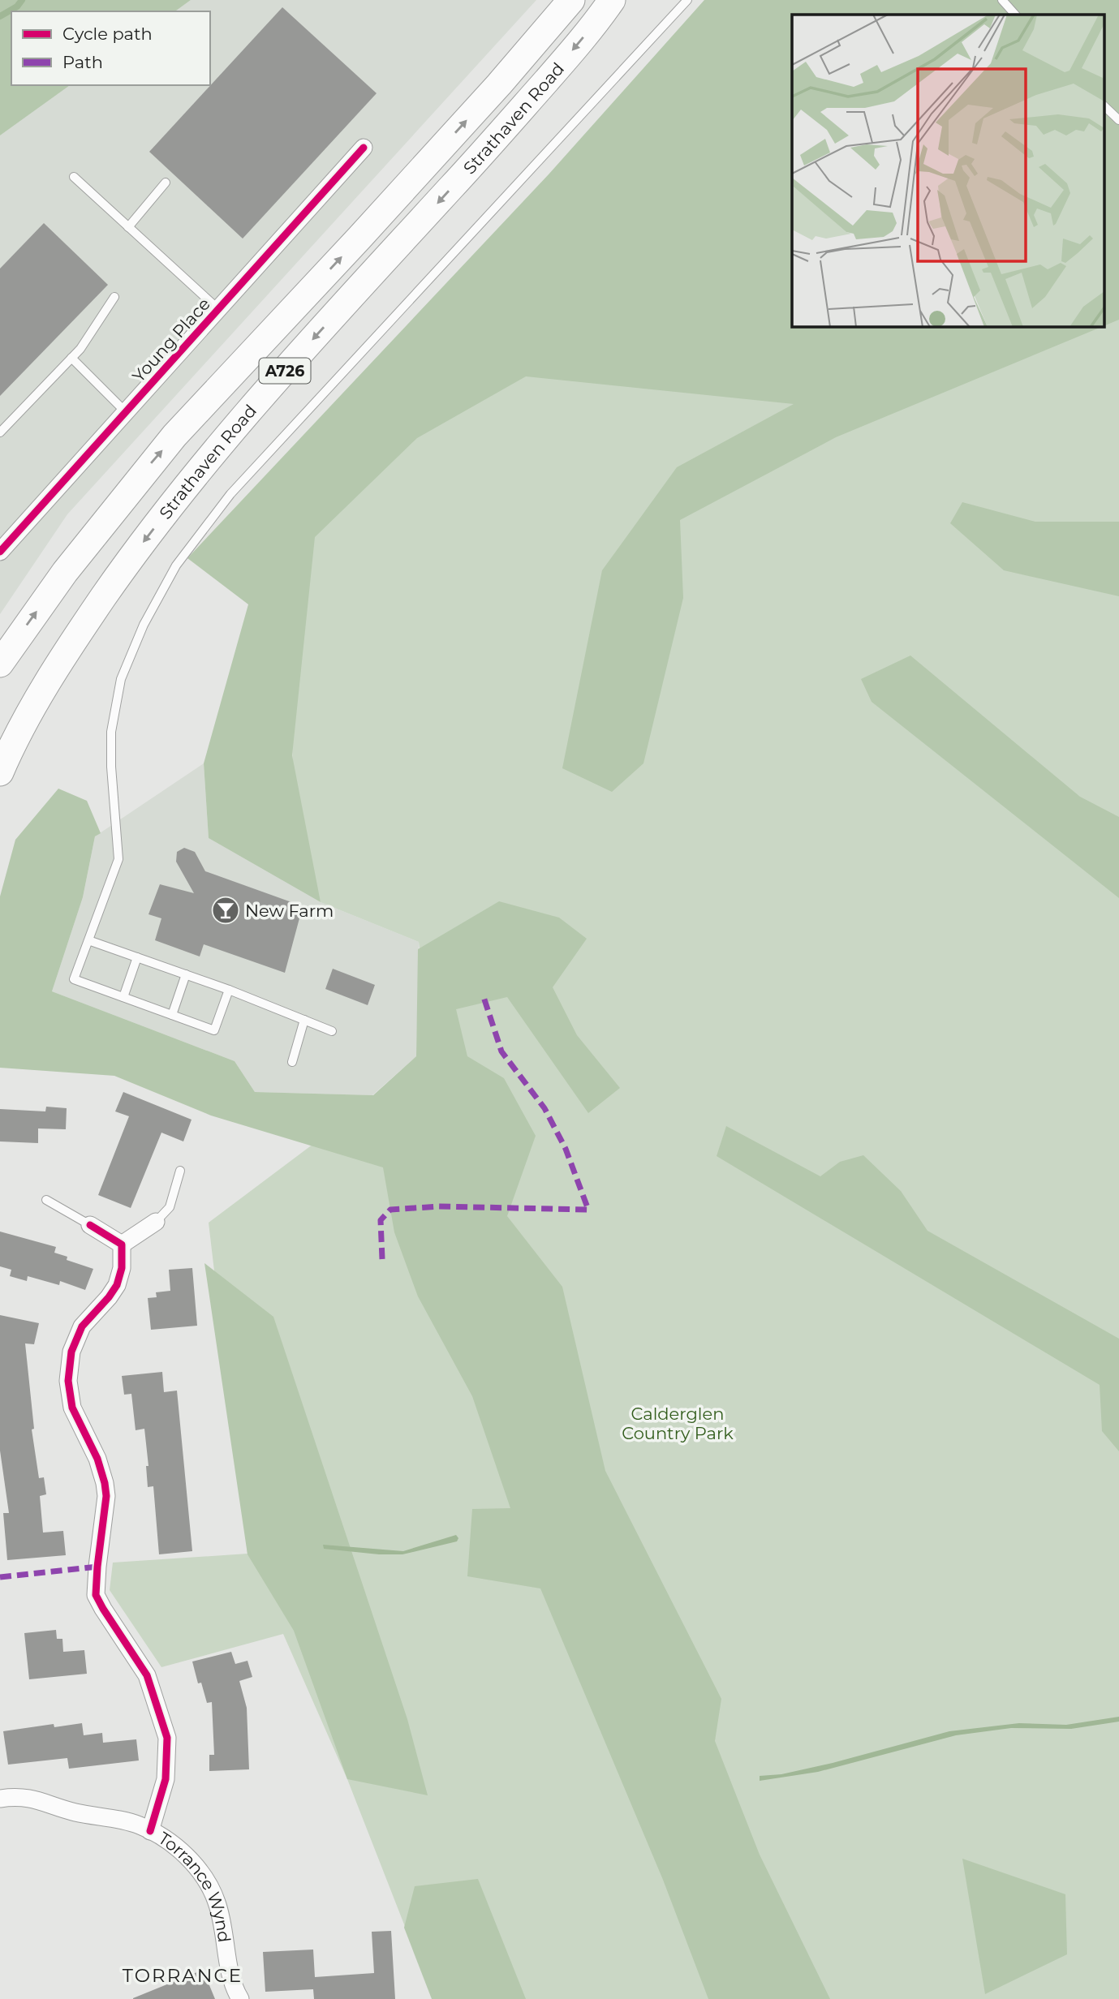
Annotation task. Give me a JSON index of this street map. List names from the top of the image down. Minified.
{"streets":{"main road":["Strathaven Road","A726"],"street":["Young Place","Torrance Wynd"]},"districts":["TORRANCE"],"parks":["Calderglen Country Park"],"places":{"bar":["New Farm"]},"legend":["Cycle path","Path"]}
